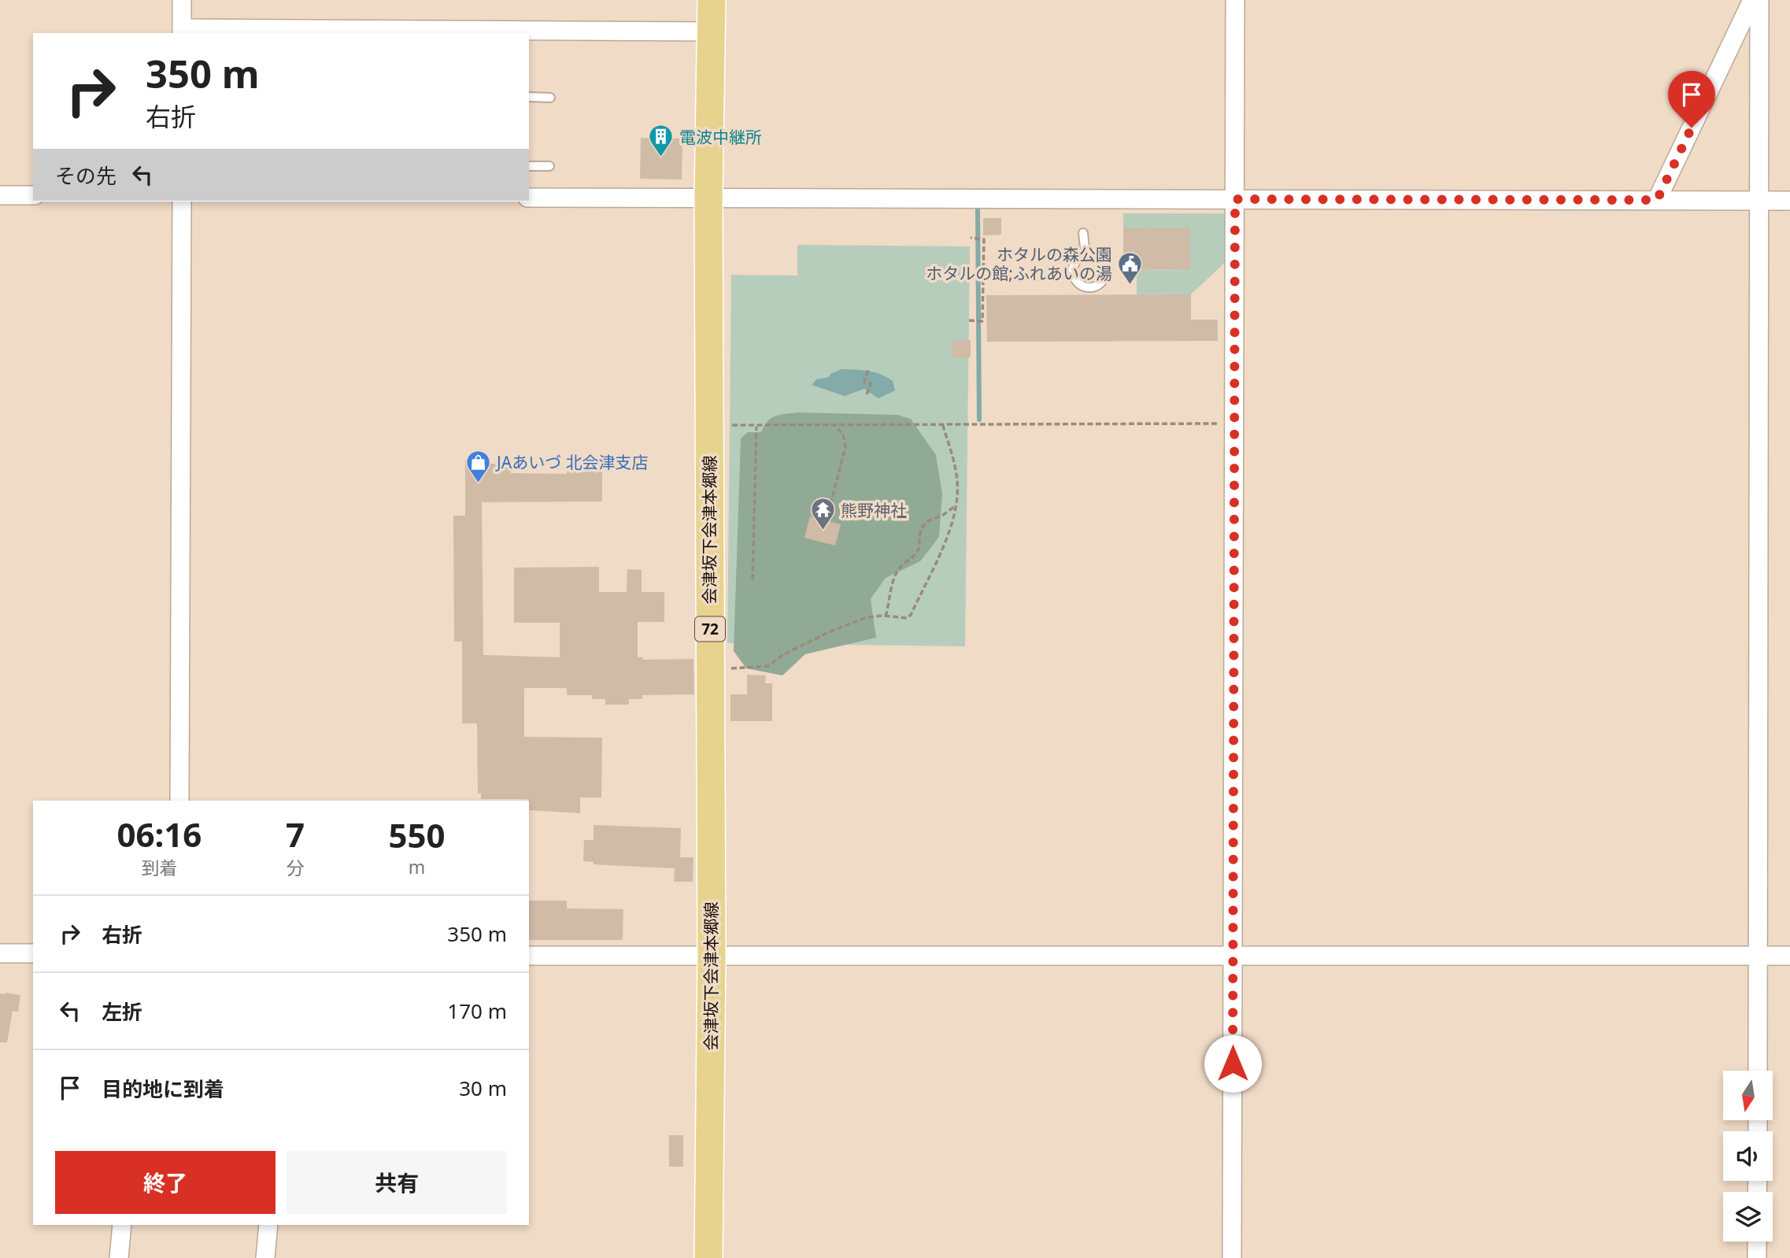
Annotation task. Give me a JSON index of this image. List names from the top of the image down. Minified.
{"streets":{"main road":["会津坂下会津本郷線","72"]},"places":{"building":["電波中継所"],"public building":["ホタルの森公園 ホタルの館;ふれあいの湯"],"shop":["JAあいづ 北会津支店"],"temple":["熊野神社"]},"north":"bottom","page":{"turn":["350 m","右折"],"then":"その先","eta":["06:16","到着","7","分","550","m"],"list":[{"name":"右折","value":"350 m"},{"name":"左折","value":"170 m"},{"name":"目的地に到着","value":"30 m"}],"buttons":["終了","共有"]}}
